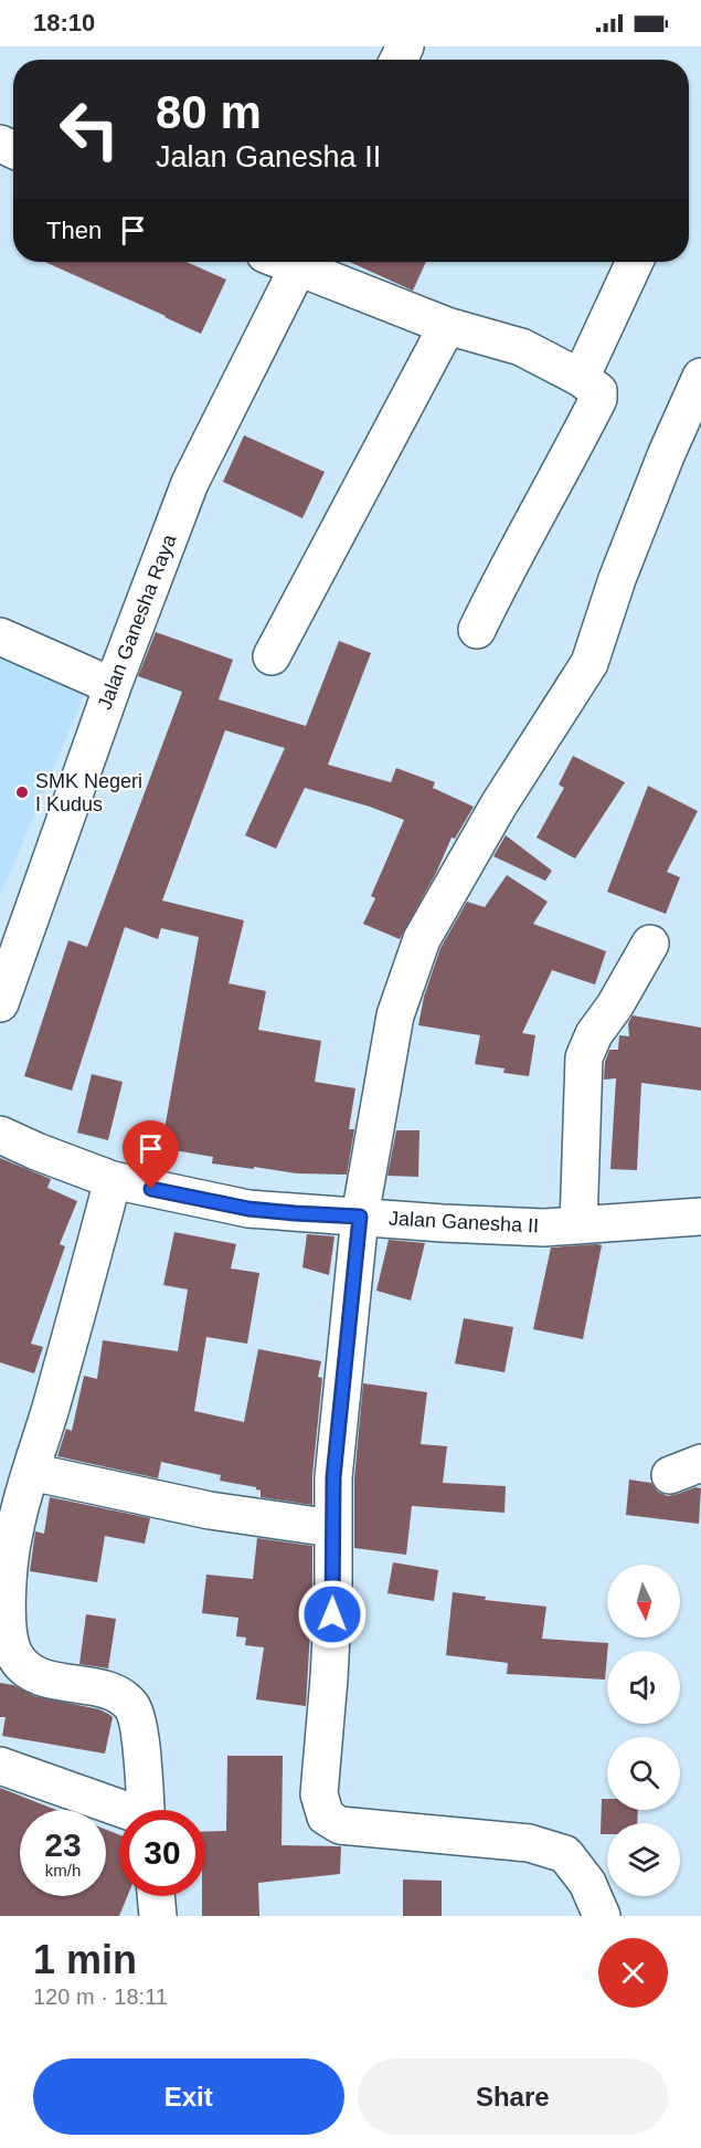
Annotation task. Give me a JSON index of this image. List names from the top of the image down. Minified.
{"streets":{"street":["Jalan Ganesha Raya","Jalan Ganesha II"]},"places":["SMK Negeri I Kudus"],"north":"bottom","page":{"status":"18:10","turn":["80 m","Jalan Ganesha II"],"then":"Then","speed":"23 km/h","limit":"30","heading":["1 min","120 m · 18:11"],"buttons":["Exit","Share"]}}
